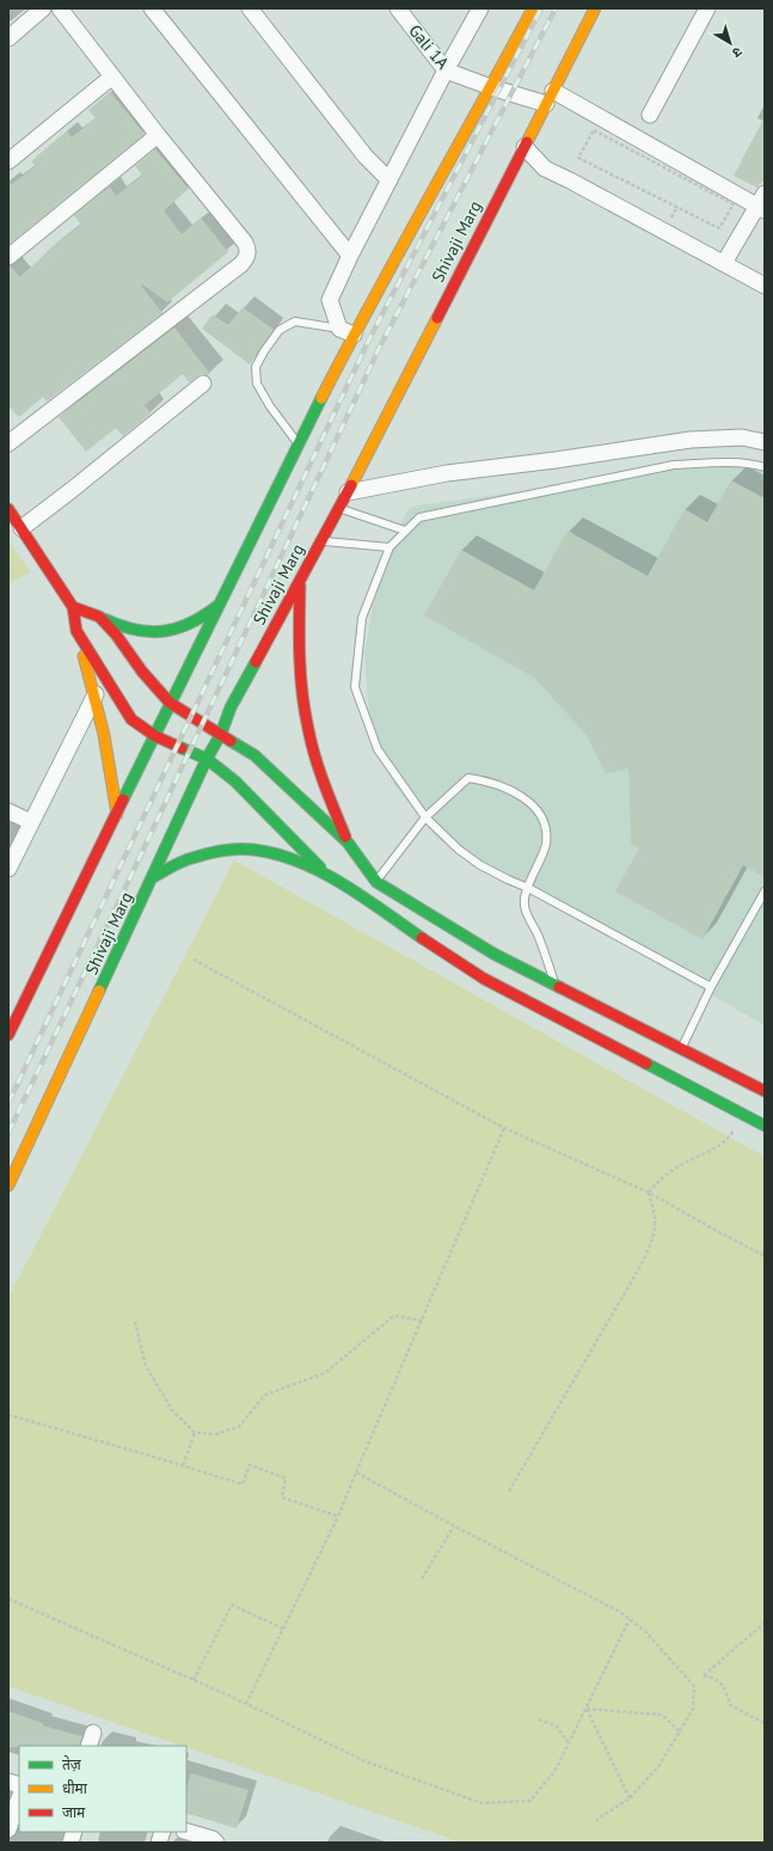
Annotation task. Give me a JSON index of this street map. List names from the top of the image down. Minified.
{"streets":{"main road":["Shivaji Marg"],"street":["Gali 1A"]},"crossings":[["Gali 1A","Shivaji Marg"]],"legend":["तेज़","धीमा","जाम"],"north":"bottom right"}
